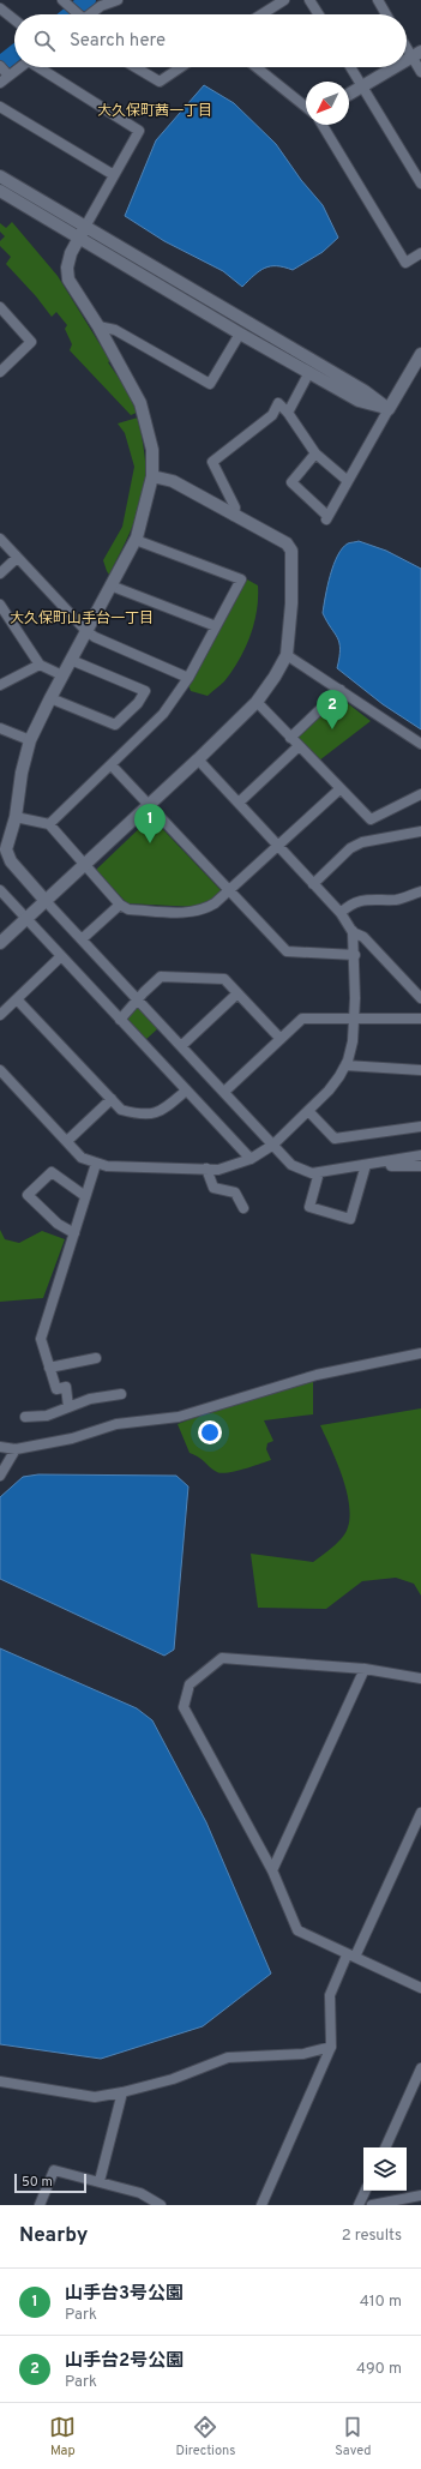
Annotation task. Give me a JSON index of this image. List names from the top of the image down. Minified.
{"districts":["大久保町茜一丁目","大久保町山手台一丁目"],"scale_bar":"50 m","north":"bottom left","page":{"search":"Search here","pins":["2","1"],"scale":"50 m","heading":["Nearby","2 results"],"list":[{"mark":"1","name":"山手台3号公園","note":"Park","value":"410 m"},{"mark":"2","name":"山手台2号公園","note":"Park","value":"490 m"}],"nav":["Map","Directions","Saved"]}}
